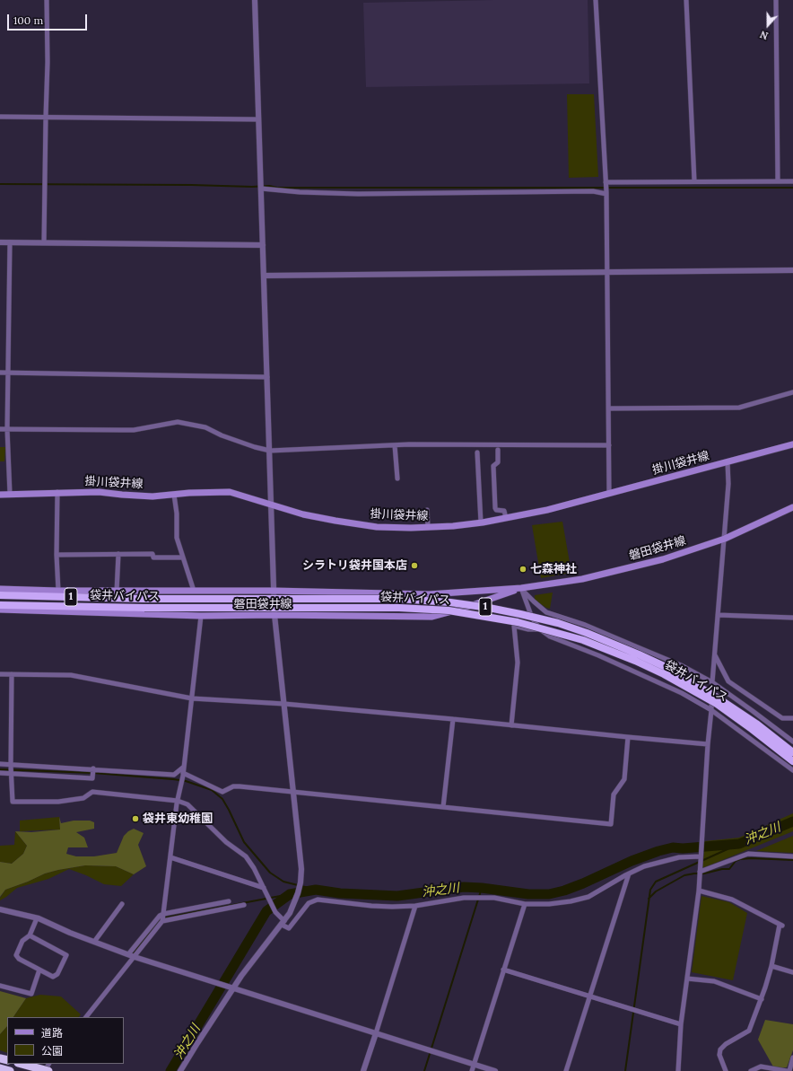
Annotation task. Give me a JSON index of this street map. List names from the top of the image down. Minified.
{"streets":{"highway":["袋井バイパス","1"],"main road":["掛川袋井線","磐田袋井線"]},"water":["沖之川"],"places":["シラトリ袋井国本店","七森神社","袋井東幼稚園"],"legend":["道路","公園"],"scale_bar":"100 m","north":"bottom"}
